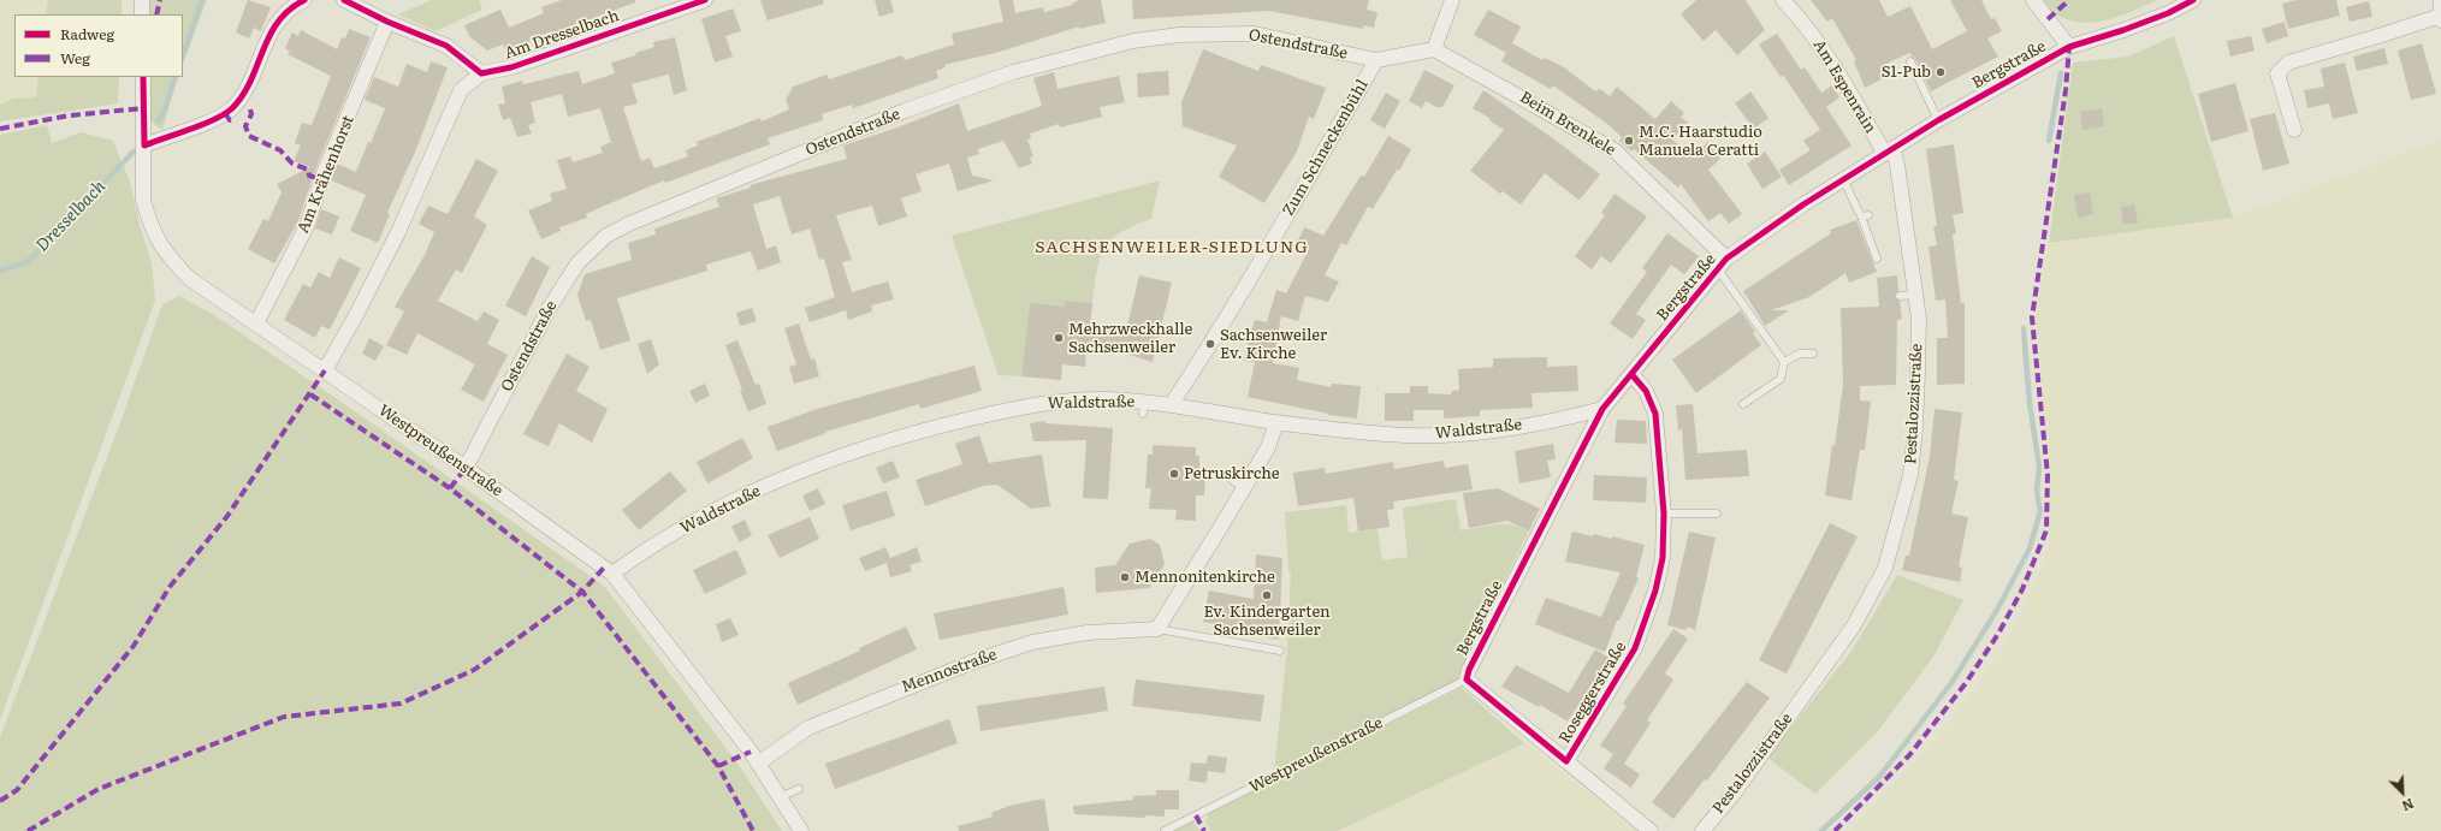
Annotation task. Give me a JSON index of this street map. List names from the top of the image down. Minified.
{"streets":{"street":["Am Dresselbach","Ostendstraße","Bergstraße","Am Espenrain","Beim Brenkele","Zum Schneckenbühl","Am Krähenhorst","Waldstraße","Pestalozzistraße","Westpreußenstraße","Mennostraße","Roseggerstraße"]},"crossings":[["Am Dresselbach","Westpreußenstraße"],["Ostendstraße","Zum Schneckenbühl"],["Ostendstraße","Westpreußenstraße"],["Bergstraße","Am Espenrain"],["Bergstraße","Beim Brenkele"],["Bergstraße","Waldstraße"],["Bergstraße","Pestalozzistraße"],["Bergstraße","Westpreußenstraße"],["Bergstraße","Roseggerstraße"],["Am Espenrain","Pestalozzistraße"],["Zum Schneckenbühl","Waldstraße"],["Am Krähenhorst","Westpreußenstraße"],["Waldstraße","Westpreußenstraße"],["Westpreußenstraße","Mennostraße"],["Westpreußenstraße","Roseggerstraße"]],"districts":["SACHSENWEILER-SIEDLUNG"],"water":["Dresselbach"],"places":["S1-Pub","M.C. Haarstudio Manuela Ceratti","Mehrzweckhalle Sachsenweiler","Sachsenweiler Ev. Kirche","Petruskirche","Mennonitenkirche","Ev. Kindergarten Sachsenweiler"],"legend":["Radweg","Weg"],"north":"bottom right"}
